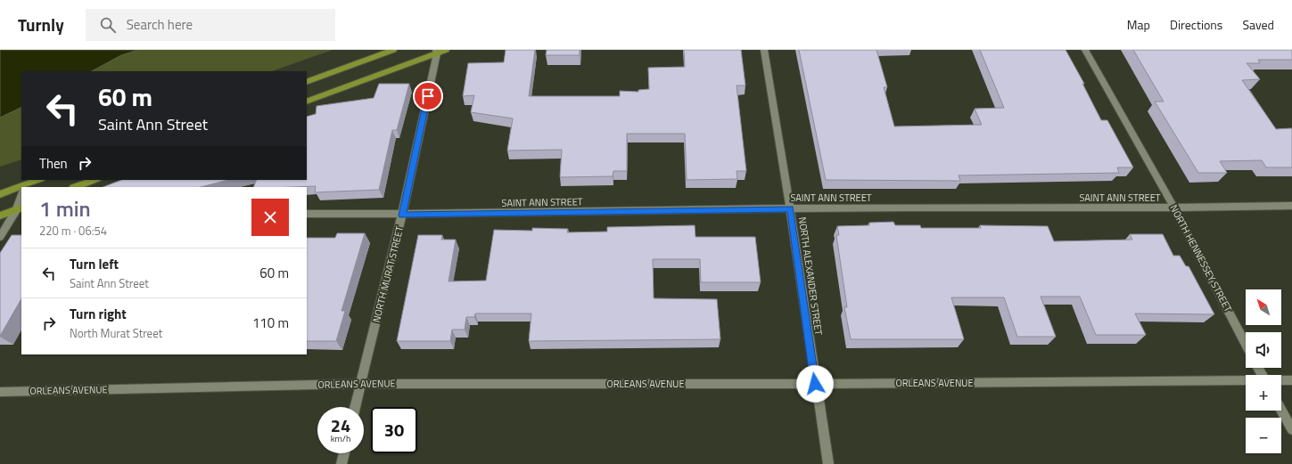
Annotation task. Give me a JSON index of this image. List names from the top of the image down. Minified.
{"streets":{"street":["SAINT ANN STREET","NORTH HENNESSEY STREET","NORTH MURAT STREET","NORTH ALEXANDER STREET","ORLEANS AVENUE"]},"crossings":[["SAINT ANN STREET","NORTH HENNESSEY STREET"],["SAINT ANN STREET","NORTH MURAT STREET"],["SAINT ANN STREET","NORTH ALEXANDER STREET"],["NORTH MURAT STREET","ORLEANS AVENUE"],["NORTH ALEXANDER STREET","ORLEANS AVENUE"]],"north":"top left","page":{"header":"Turnly","search":"Search here","nav":["Map","Directions","Saved"],"turn":["60 m","Saint Ann Street"],"then":"Then","heading":["1 min","220 m · 06:54"],"list":[{"name":"Turn left","note":"Saint Ann Street","value":"60 m"},{"name":"Turn right","note":"North Murat Street","value":"110 m"}],"map_buttons":["+","−"],"speed":"24 km/h","limit":"30"}}
